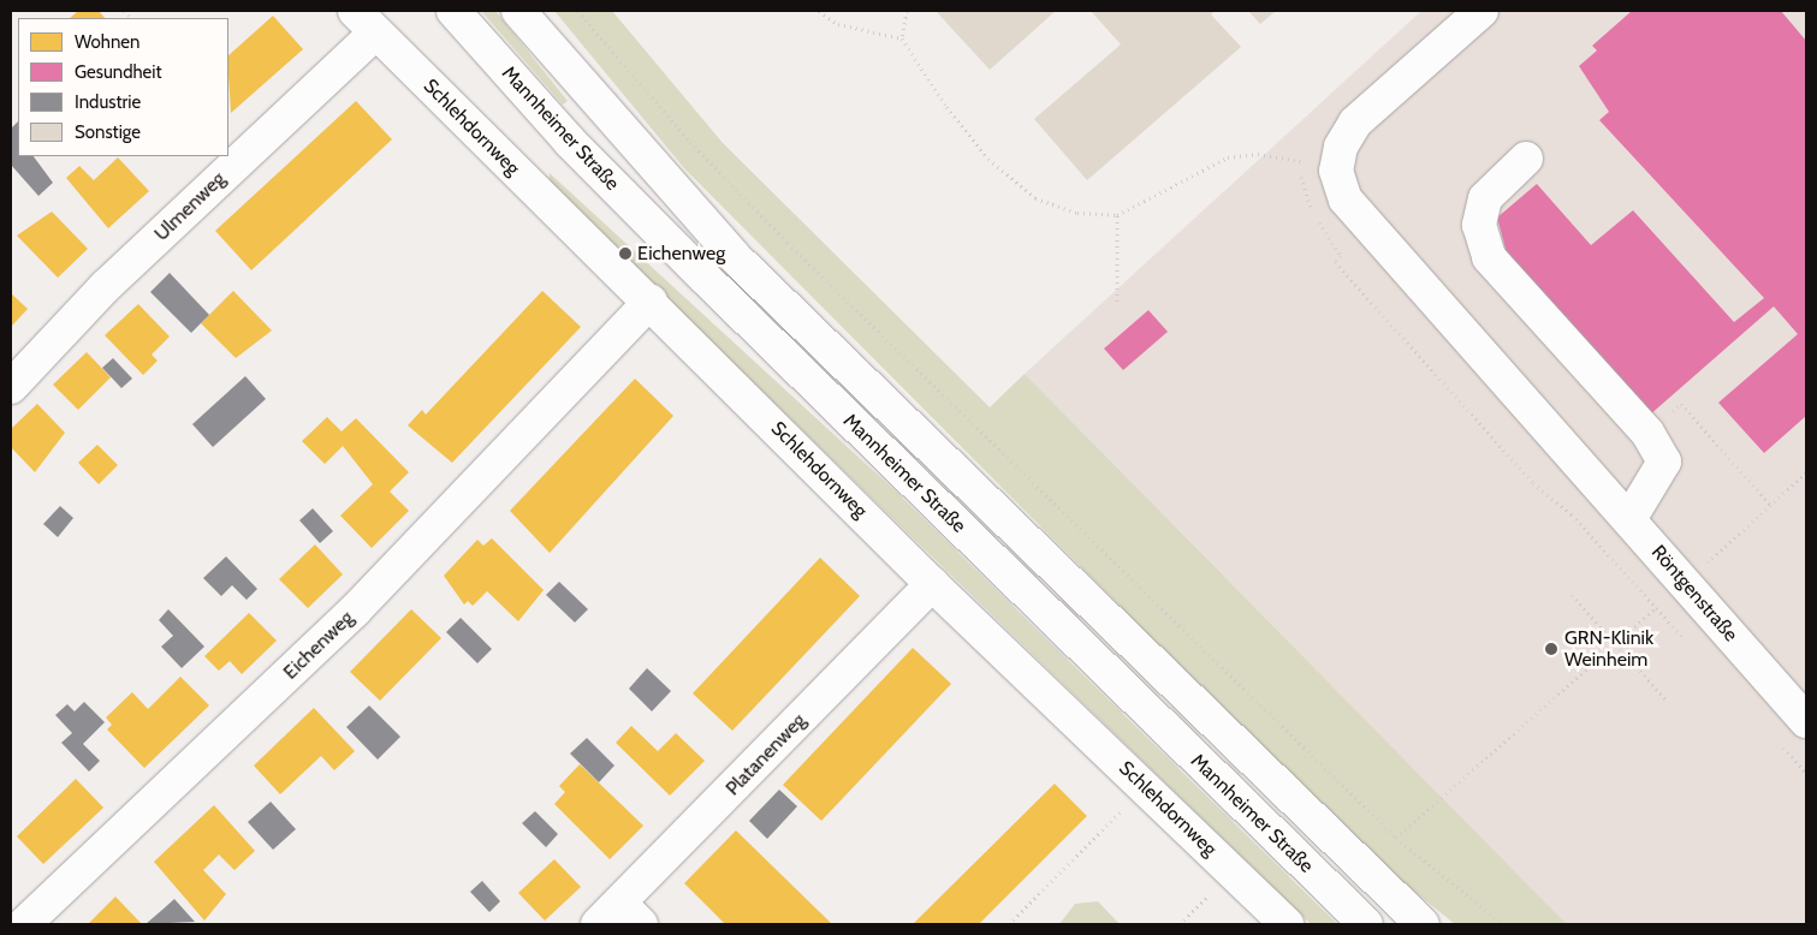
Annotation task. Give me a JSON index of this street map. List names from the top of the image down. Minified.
{"streets":{"street":["Schlehdornweg","Mannheimer Straße","Ulmenweg","Röntgenstraße","Eichenweg","Platanenweg"]},"crossings":[["Schlehdornweg","Ulmenweg"],["Schlehdornweg","Eichenweg"],["Schlehdornweg","Platanenweg"]],"places":["Eichenweg","GRN-Klinik Weinheim"],"legend":["Wohnen","Gesundheit","Industrie","Sonstige"]}
